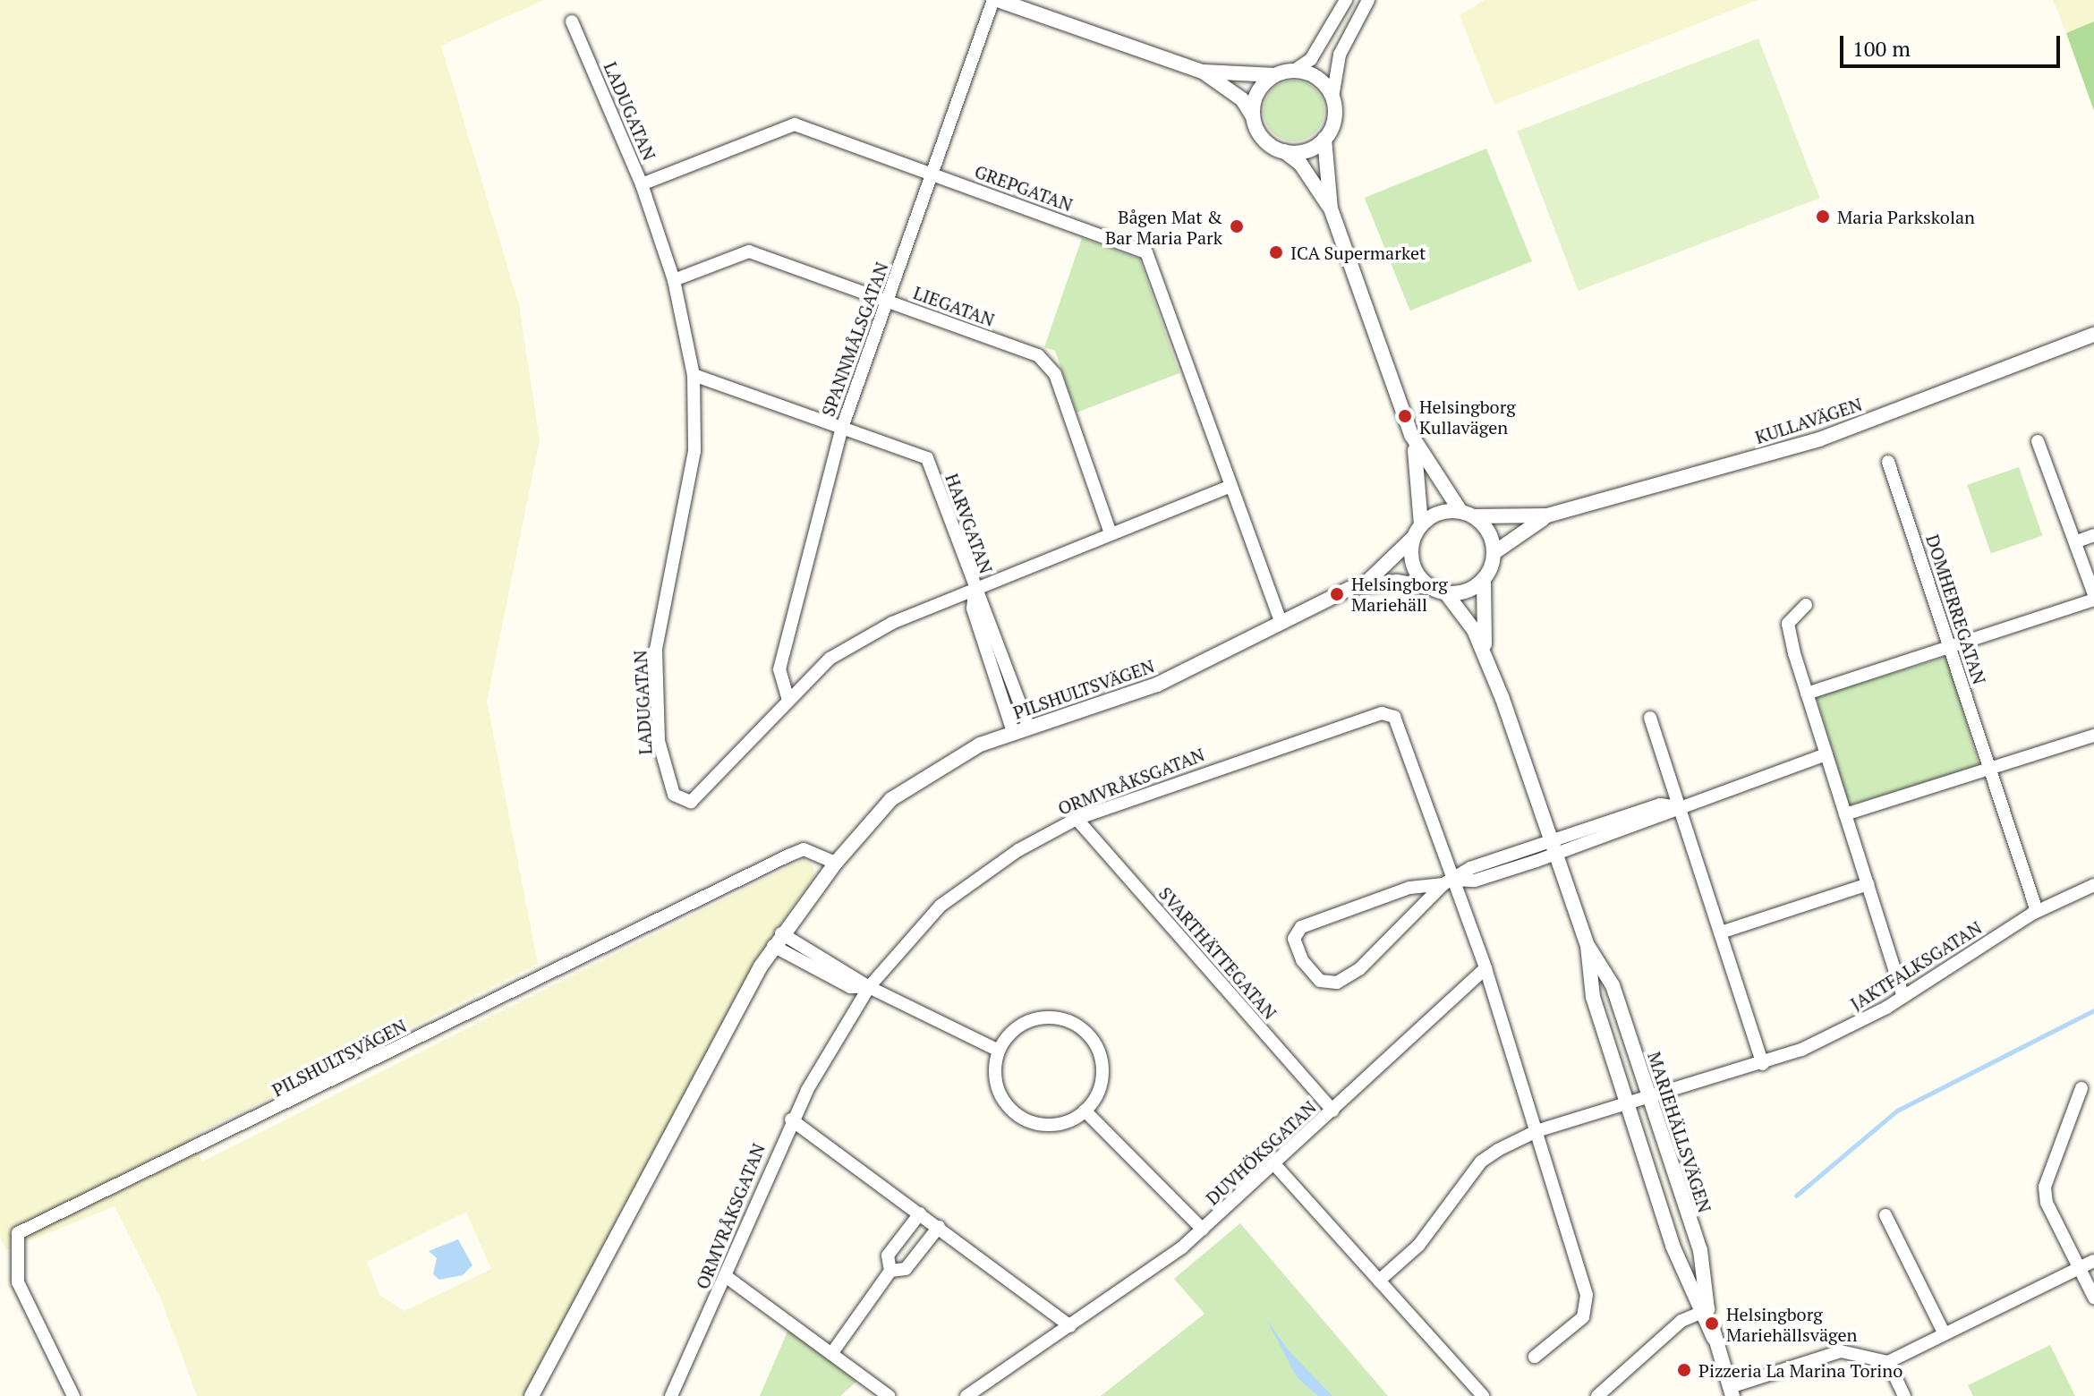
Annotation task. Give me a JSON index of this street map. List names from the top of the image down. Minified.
{"streets":{"street":["LADUGATAN","GREPGATAN","LIEGATAN","SPANNMÅLSGATAN","KULLAVÄGEN","HARVGATAN","DOMHERREGATAN","PILSHULTSVÄGEN","ORMVRÅKSGATAN","SVARTHÄTTEGATAN","JAKTFALKSGATAN","MARIEHÄLLSVÄGEN","DUVHÖKSGATAN"]},"crossings":[["LADUGATAN","GREPGATAN"],["LADUGATAN","LIEGATAN"],["LADUGATAN","SPANNMÅLSGATAN"],["LADUGATAN","HARVGATAN"],["GREPGATAN","SPANNMÅLSGATAN"],["GREPGATAN","PILSHULTSVÄGEN"],["LIEGATAN","SPANNMÅLSGATAN"],["SPANNMÅLSGATAN","HARVGATAN"],["KULLAVÄGEN","PILSHULTSVÄGEN"],["KULLAVÄGEN","MARIEHÄLLSVÄGEN"],["HARVGATAN","PILSHULTSVÄGEN"],["DOMHERREGATAN","JAKTFALKSGATAN"],["PILSHULTSVÄGEN","MARIEHÄLLSVÄGEN"],["ORMVRÅKSGATAN","SVARTHÄTTEGATAN"],["SVARTHÄTTEGATAN","DUVHÖKSGATAN"],["JAKTFALKSGATAN","MARIEHÄLLSVÄGEN"]],"places":["Maria Parkskolan","Bågen Mat & Bar Maria Park","ICA Supermarket","Helsingborg Kullavägen","Helsingborg Mariehäll","Helsingborg Mariehällsvägen","Pizzeria La Marina Torino"],"scale_bar":"100 m"}
